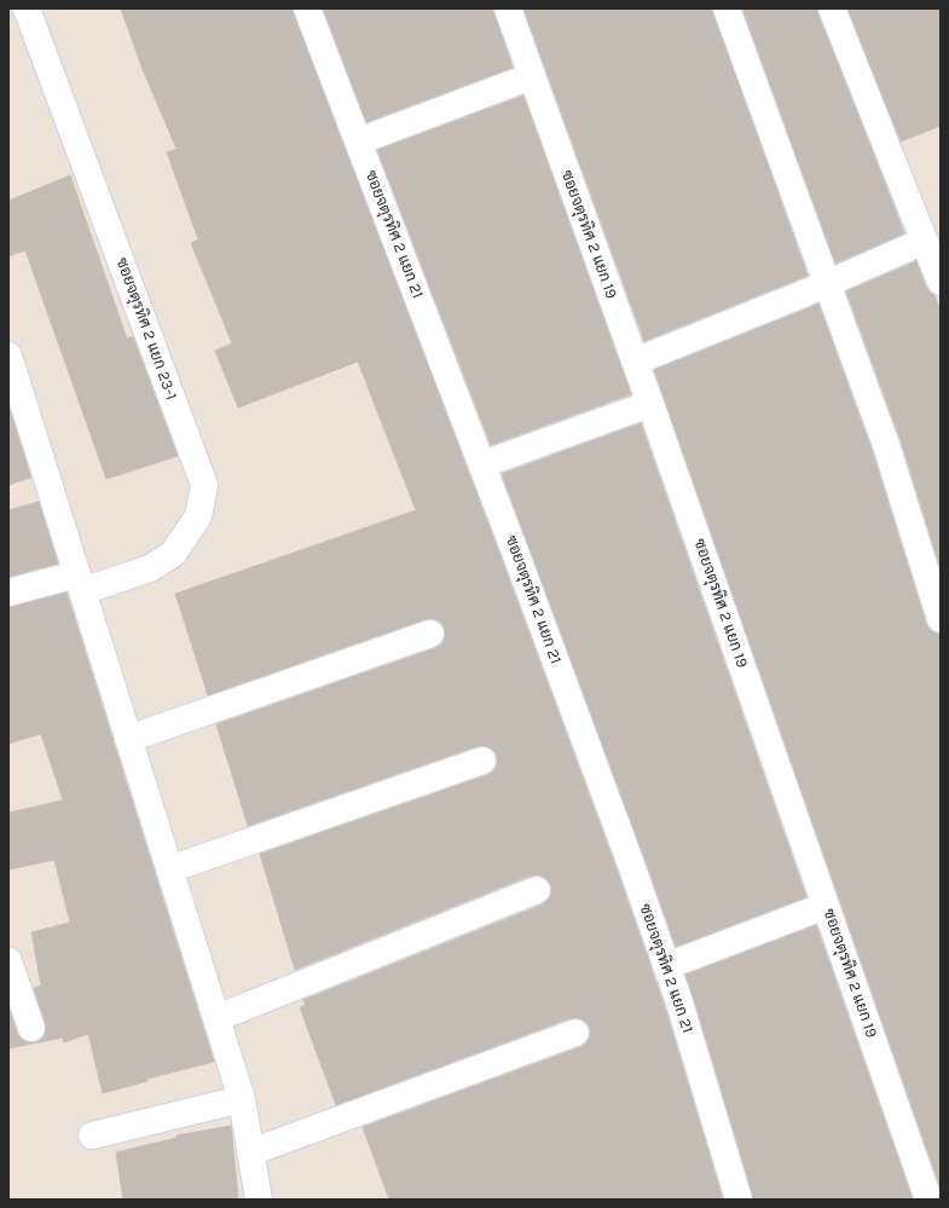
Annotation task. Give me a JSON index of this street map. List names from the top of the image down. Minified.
{"streets":{"street":["ซอยจตุรทิศ 2 แยก 21","ซอยจตุรทิศ 2 แยก 19","ซอยจตุรทิศ 2 แยก 23-1"]}}
